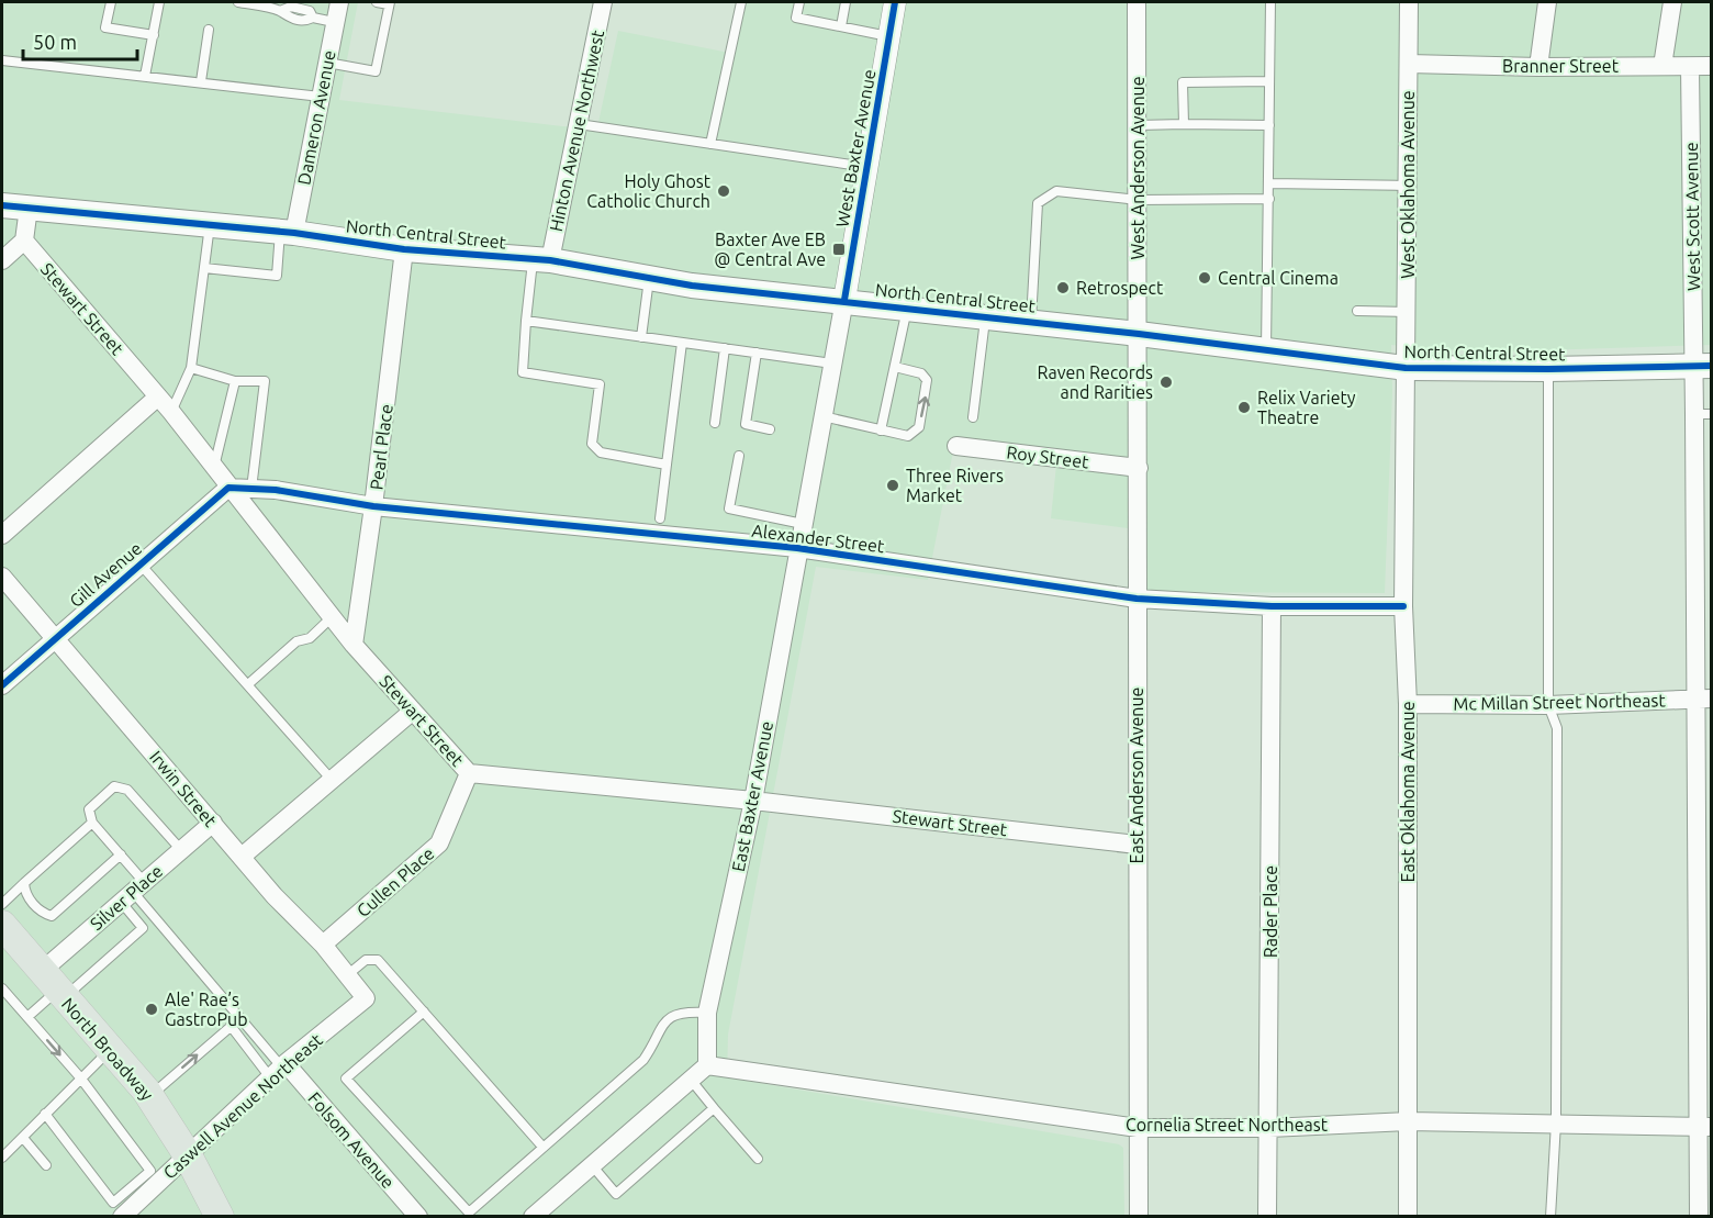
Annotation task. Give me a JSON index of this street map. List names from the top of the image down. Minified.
{"streets":{"main road":["North Central Street","North Broadway"],"street":["Branner Street","Dameron Avenue","Hinton Avenue Northwest","West Baxter Avenue","West Anderson Avenue","West Oklahoma Avenue","West Scott Avenue","Stewart Street","Pearl Place","Roy Street","Alexander Street","Gill Avenue","Mc Millan Street Northeast","East Anderson Avenue","Irwin Street","East Oklahoma Avenue","East Baxter Avenue","Cullen Place","Silver Place","Rader Place","Caswell Avenue Northeast","Cornelia Street Northeast","Folsom Avenue"]},"crossings":[["Branner Street","West Oklahoma Avenue"],["Branner Street","West Scott Avenue"],["Dameron Avenue","North Central Street"],["Hinton Avenue Northwest","North Central Street"],["West Baxter Avenue","North Central Street"],["West Baxter Avenue","East Baxter Avenue"],["West Anderson Avenue","North Central Street"],["West Anderson Avenue","East Anderson Avenue"],["West Oklahoma Avenue","North Central Street"],["West Oklahoma Avenue","East Oklahoma Avenue"],["West Scott Avenue","North Central Street"],["West Scott Avenue","Mc Millan Street Northeast"],["West Scott Avenue","Cornelia Street Northeast"],["North Central Street","Pearl Place"],["North Central Street","East Anderson Avenue"],["North Central Street","East Oklahoma Avenue"],["North Central Street","East Baxter Avenue"],["Stewart Street","Pearl Place"],["Stewart Street","Alexander Street"],["Stewart Street","Gill Avenue"],["Stewart Street","East Anderson Avenue"],["Stewart Street","East Baxter Avenue"],["Stewart Street","Cullen Place"],["Pearl Place","Alexander Street"],["Roy Street","East Anderson Avenue"],["Alexander Street","Gill Avenue"],["Alexander Street","East Anderson Avenue"],["Alexander Street","East Oklahoma Avenue"],["Alexander Street","East Baxter Avenue"],["Alexander Street","Rader Place"],["Gill Avenue","Irwin Street"],["Mc Millan Street Northeast","East Oklahoma Avenue"],["East Anderson Avenue","Cornelia Street Northeast"],["Irwin Street","Cullen Place"],["Irwin Street","Silver Place"],["Irwin Street","Caswell Avenue Northeast"],["East Oklahoma Avenue","Cornelia Street Northeast"],["East Baxter Avenue","Cornelia Street Northeast"],["Silver Place","North Broadway"],["Rader Place","Cornelia Street Northeast"],["North Broadway","Caswell Avenue Northeast"],["Caswell Avenue Northeast","Folsom Avenue"]],"places":{"other":["Holy Ghost Catholic Church","Central Cinema","Retrospect","Raven Records and Rarities","Relix Variety Theatre","Three Rivers Market","Ale' Rae’s GastroPub"],"transit":["Baxter Ave EB @ Central Ave"]},"scale_bar":"50 m"}
